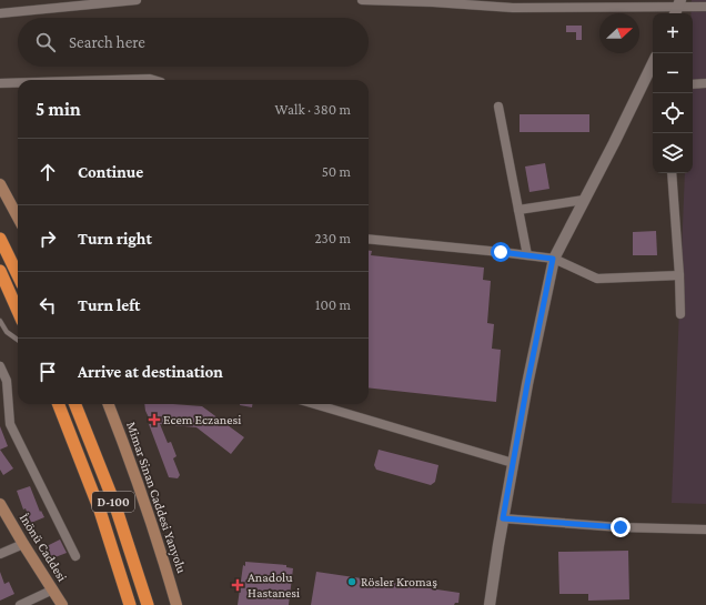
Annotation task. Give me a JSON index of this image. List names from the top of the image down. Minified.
{"streets":{"highway":["D-100"],"main road":["Mimar Sinan Caddesi Yanyolu","İnönü Caddesi"]},"places":{"health":["Ecem Eczanesi","Anadolu Hastanesi"],"other":["Rösler Kromaş"]},"north":"right","page":{"map_buttons":["+","−"],"search":"Search here","heading":["5 min","Walk · 380 m"],"list":[["Continue","50 m"],["Turn right","230 m"],["Turn left","100 m"],"Arrive at destination"]}}
